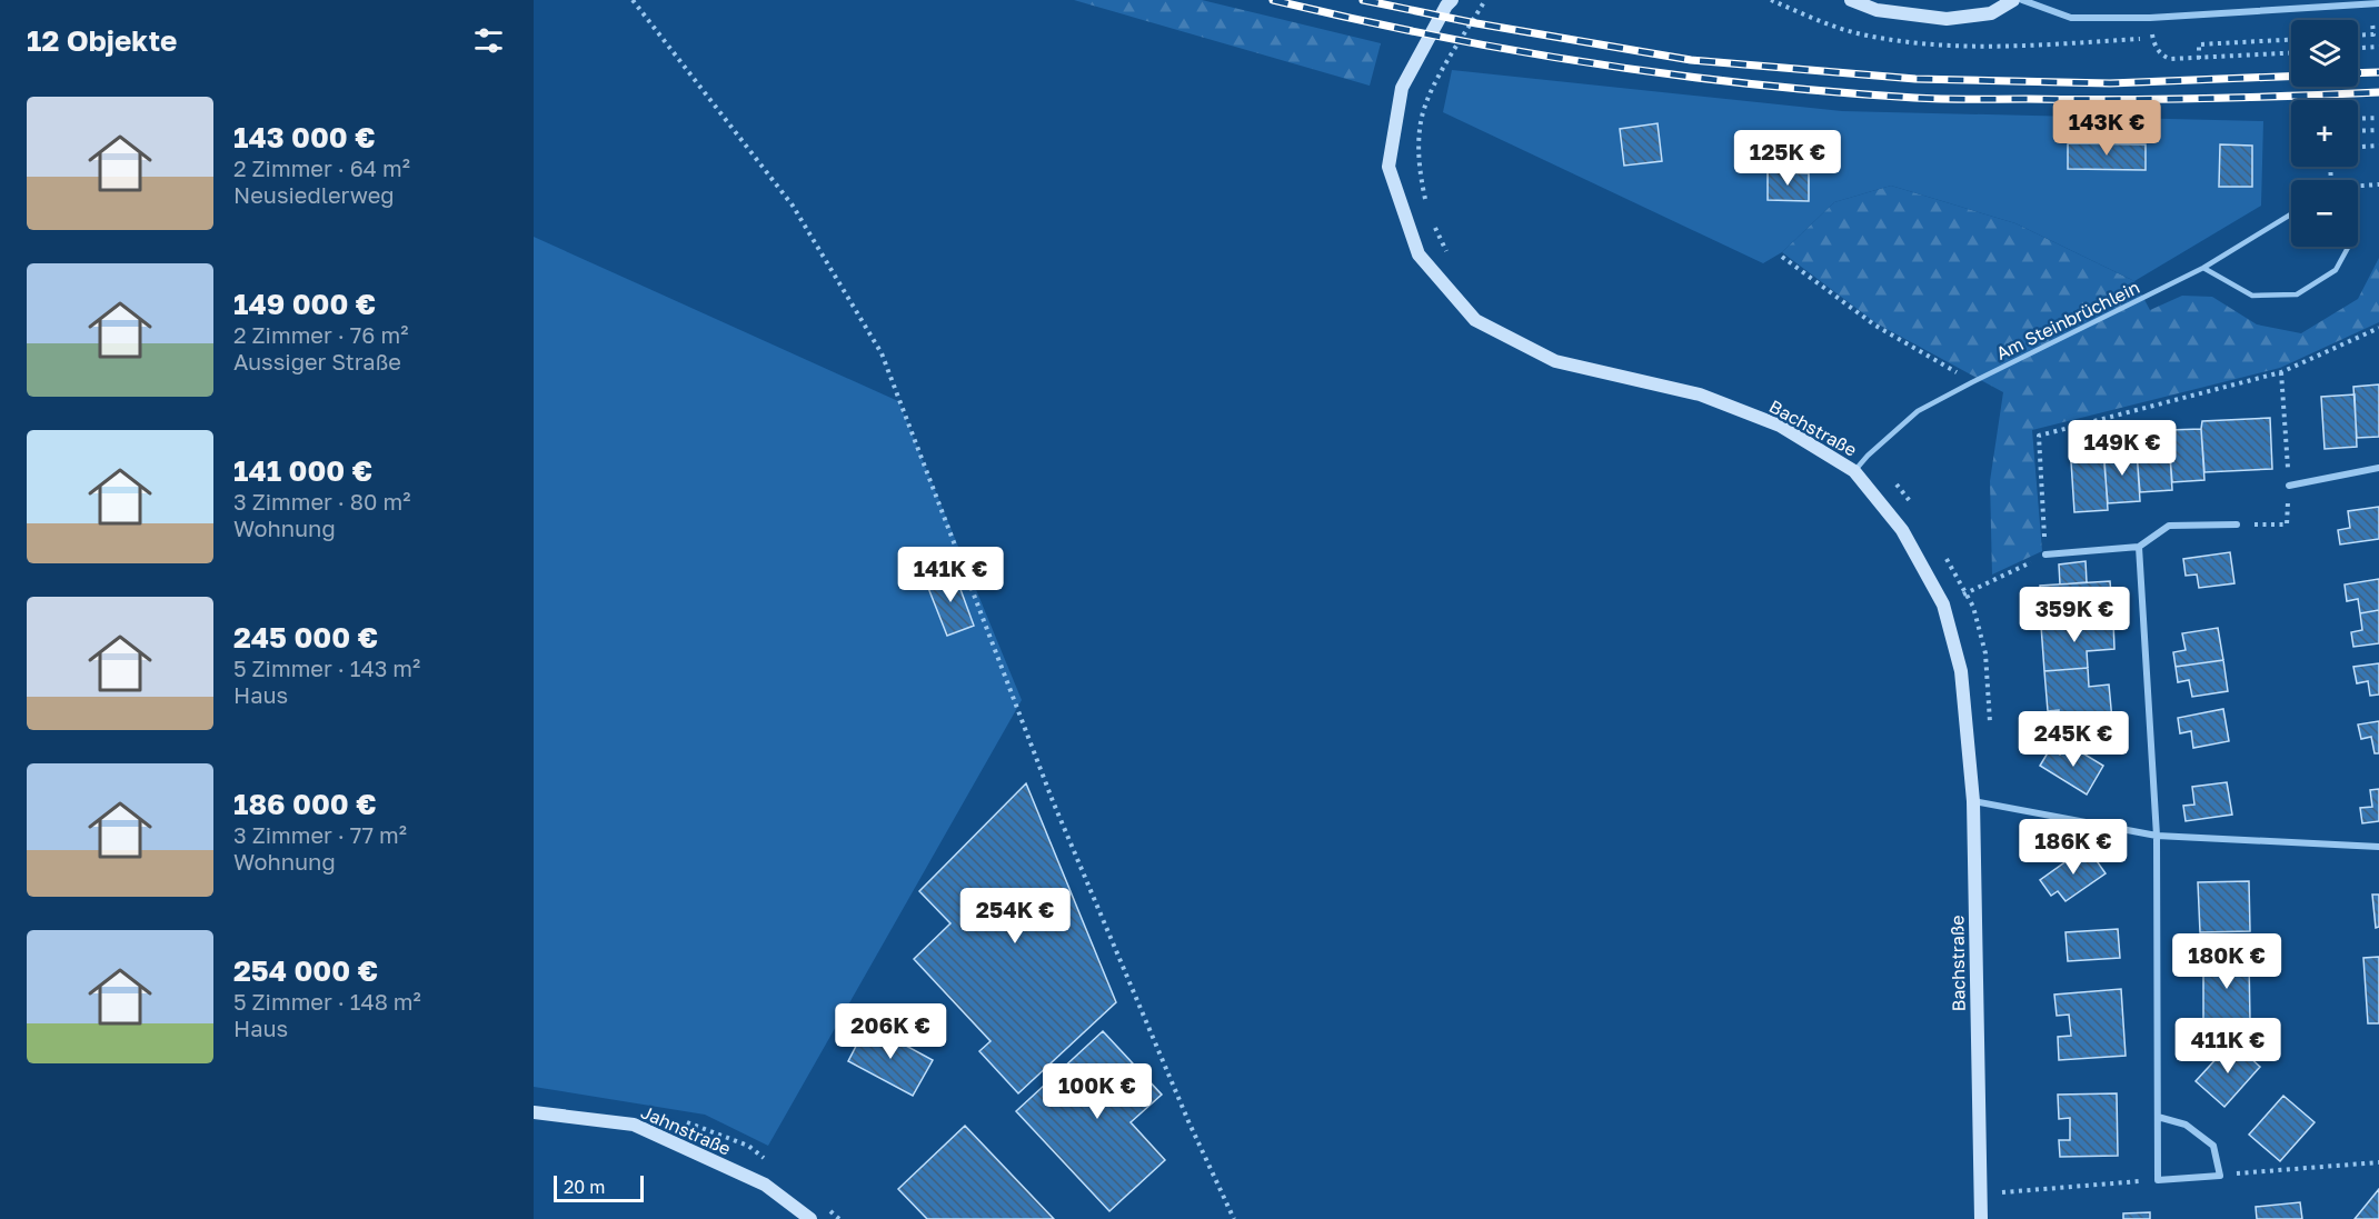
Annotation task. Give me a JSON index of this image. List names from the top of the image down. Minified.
{"streets":{"street":["Bachstraße","Jahnstraße"],"lane":["Am Steinbrüchlein"]},"crossings":[["Am Steinbrüchlein","Bachstraße"]],"scale_bar":"20 m","page":{"heading":"12 Objekte","map_buttons":["+","−"],"list":[{"name":"143 000 €","note":"2 Zimmer · 64 m² · Neusiedlerweg"},{"name":"149 000 €","note":"2 Zimmer · 76 m² · Aussiger Straße"},{"name":"141 000 €","note":"3 Zimmer · 80 m² · Wohnung"},{"name":"245 000 €","note":"5 Zimmer · 143 m² · Haus"},{"name":"186 000 €","note":"3 Zimmer · 77 m² · Wohnung"},{"name":"254 000 €","note":"5 Zimmer · 148 m² · Haus"}],"price":["143K €","125K €","149K €","141K €","359K €","245K €","186K €","254K €","180K €","206K €","411K €","100K €"],"scale":"20 m"}}
